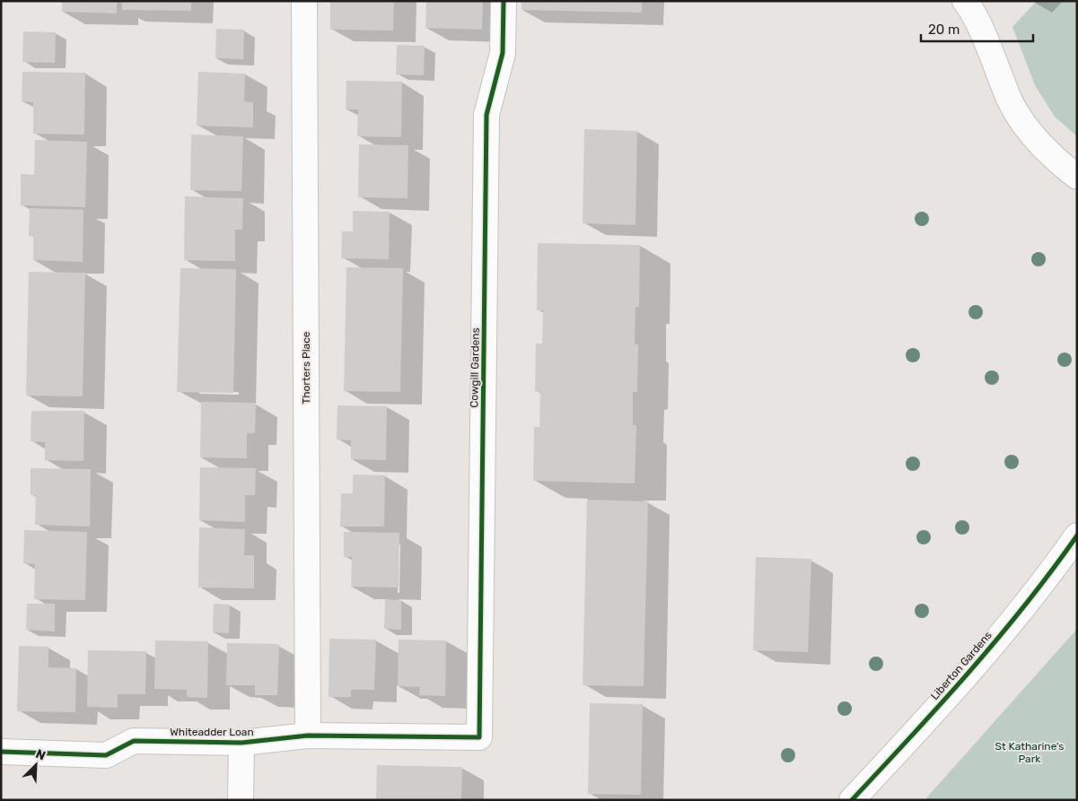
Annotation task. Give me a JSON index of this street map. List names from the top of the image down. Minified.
{"streets":{"street":["Thorters Place","Cowgill Gardens","Liberton Gardens","Whiteadder Loan"]},"crossings":[["Thorters Place","Whiteadder Loan"],["Cowgill Gardens","Whiteadder Loan"]],"parks":["St Katharine's Park"],"scale_bar":"20 m","north":"top right"}
